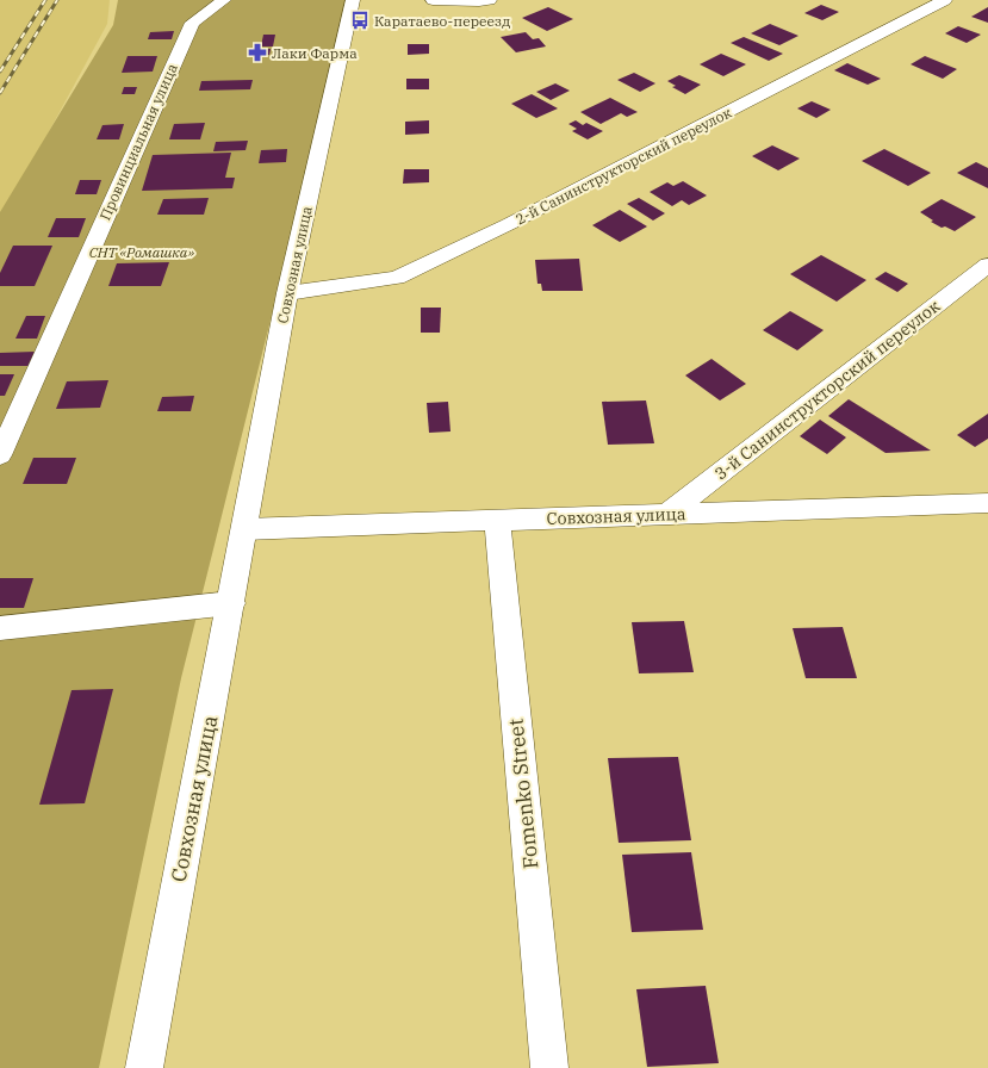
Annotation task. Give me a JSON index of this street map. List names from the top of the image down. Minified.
{"streets":{"street":["Провинциальная улица","2-й Санинструкторский переулок","Совхозная улица","3-й Санинструкторский переулок","Fomenko Street"]},"crossings":[["2-й Санинструкторский переулок","Совхозная улица"],["Совхозная улица","3-й Санинструкторский переулок"],["Совхозная улица","Fomenko Street"]],"parks":["СНТ «Ромашка»"],"places":{"bus stop":["Каратаево-переезд"],"pharmacy":["Лаки Фарма"]}}
